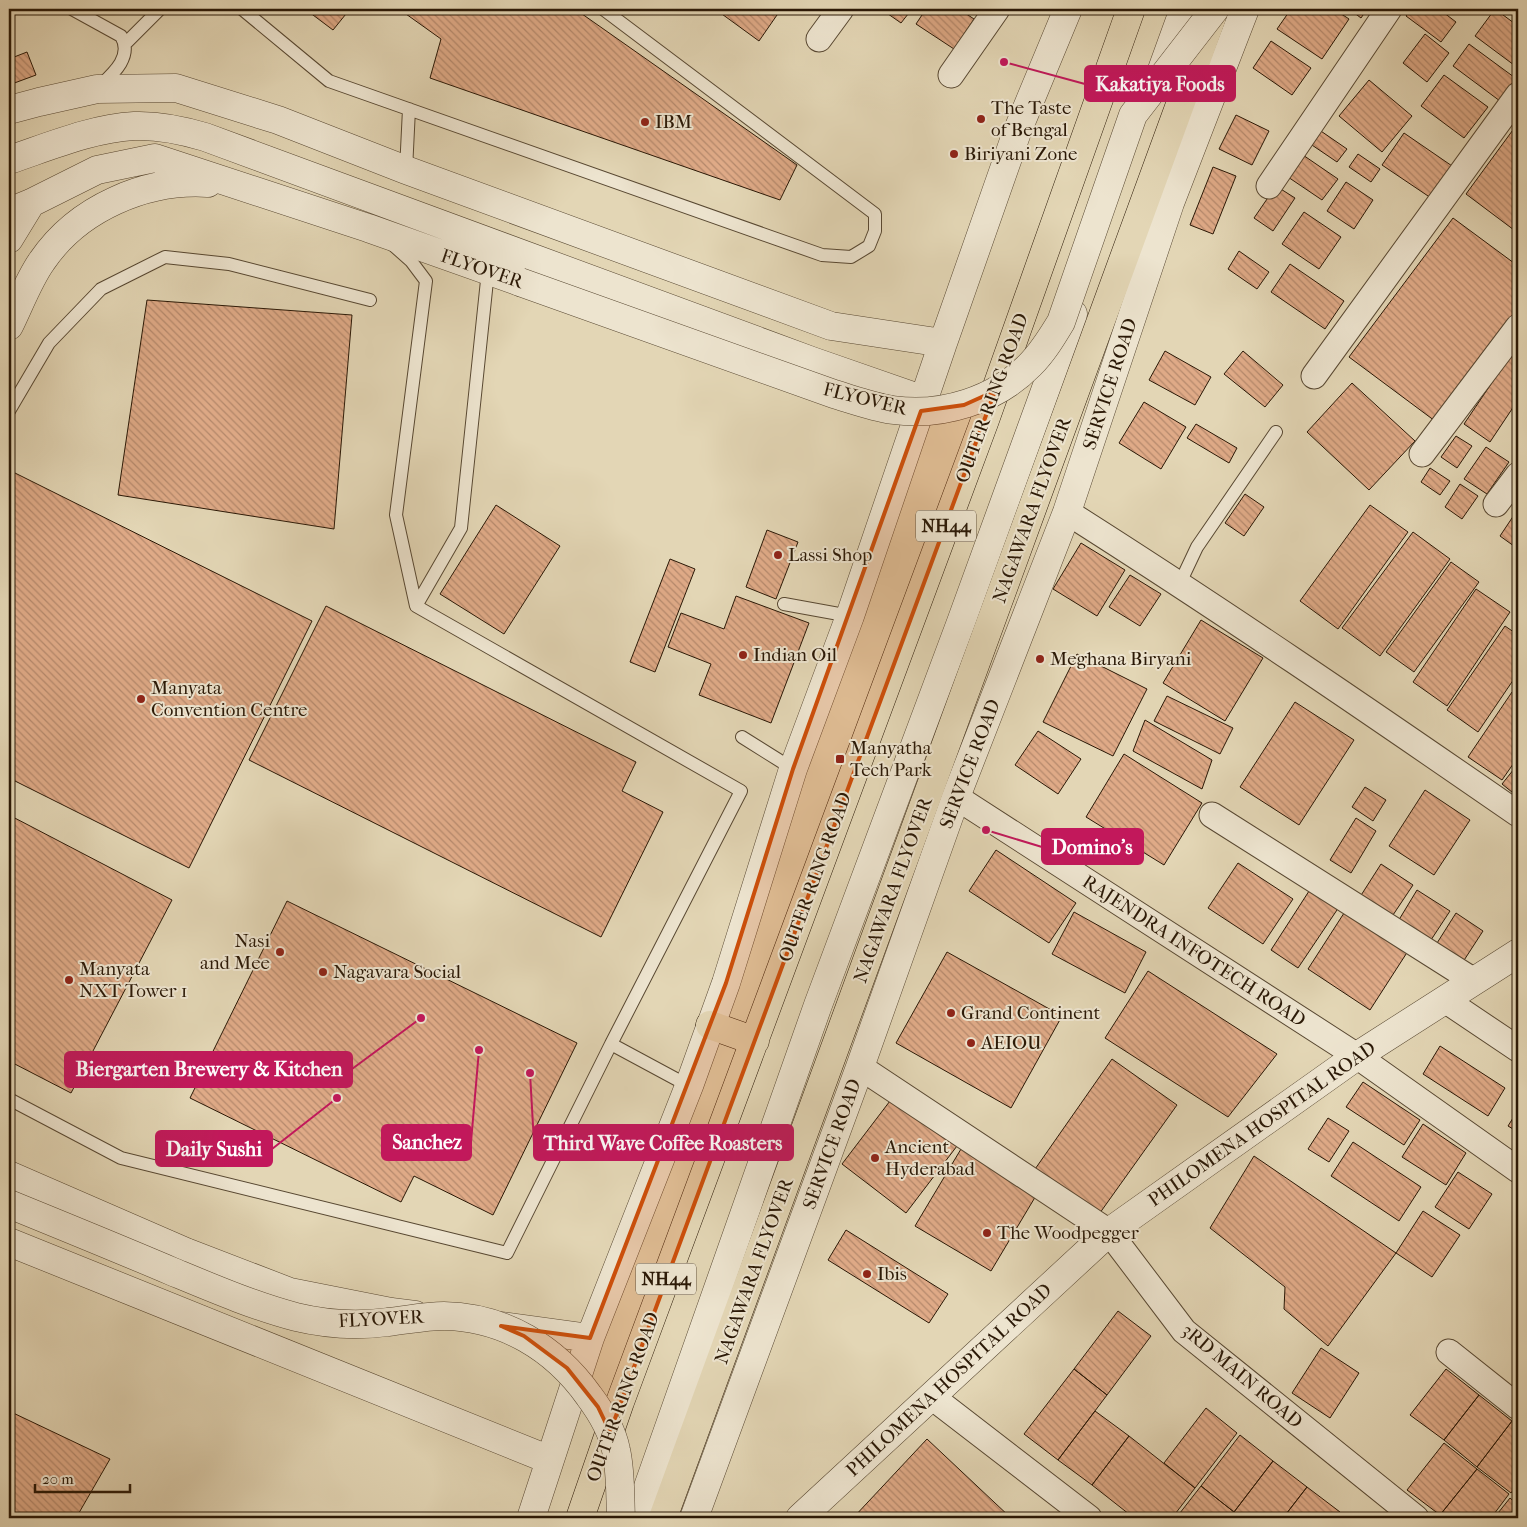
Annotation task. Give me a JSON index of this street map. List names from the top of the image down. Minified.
{"streets":{"highway":["OUTER RING ROAD","NAGAWARA FLYOVER","NH44"],"street":["FLYOVER","SERVICE ROAD","RAJENDRA INFOTECH ROAD","PHILOMENA HOSPITAL ROAD","3RD MAIN ROAD"]},"crossings":[["FLYOVER","NAGAWARA FLYOVER"],["SERVICE ROAD","RAJENDRA INFOTECH ROAD"],["SERVICE ROAD","3RD MAIN ROAD"],["RAJENDRA INFOTECH ROAD","PHILOMENA HOSPITAL ROAD"],["PHILOMENA HOSPITAL ROAD","3RD MAIN ROAD"]],"places":{"other":["Kakatiya Foods","The Taste of Bengal","IBM","Biriyani Zone","Lassi Shop","Indian Oil","Meghana Biryani","Manyata Convention Centre","Domino's","Nasi and Mee","Nagavara Social","Manyata NXT Tower 1","Grand Continent","Biergarten Brewery & Kitchen","AEIOU","Sanchez","Third Wave Coffee Roasters","Daily Sushi","Ancient Hyderabad","The Woodpegger","Ibis"],"transit":["Manyatha Tech Park"]},"scale_bar":"20 m"}
